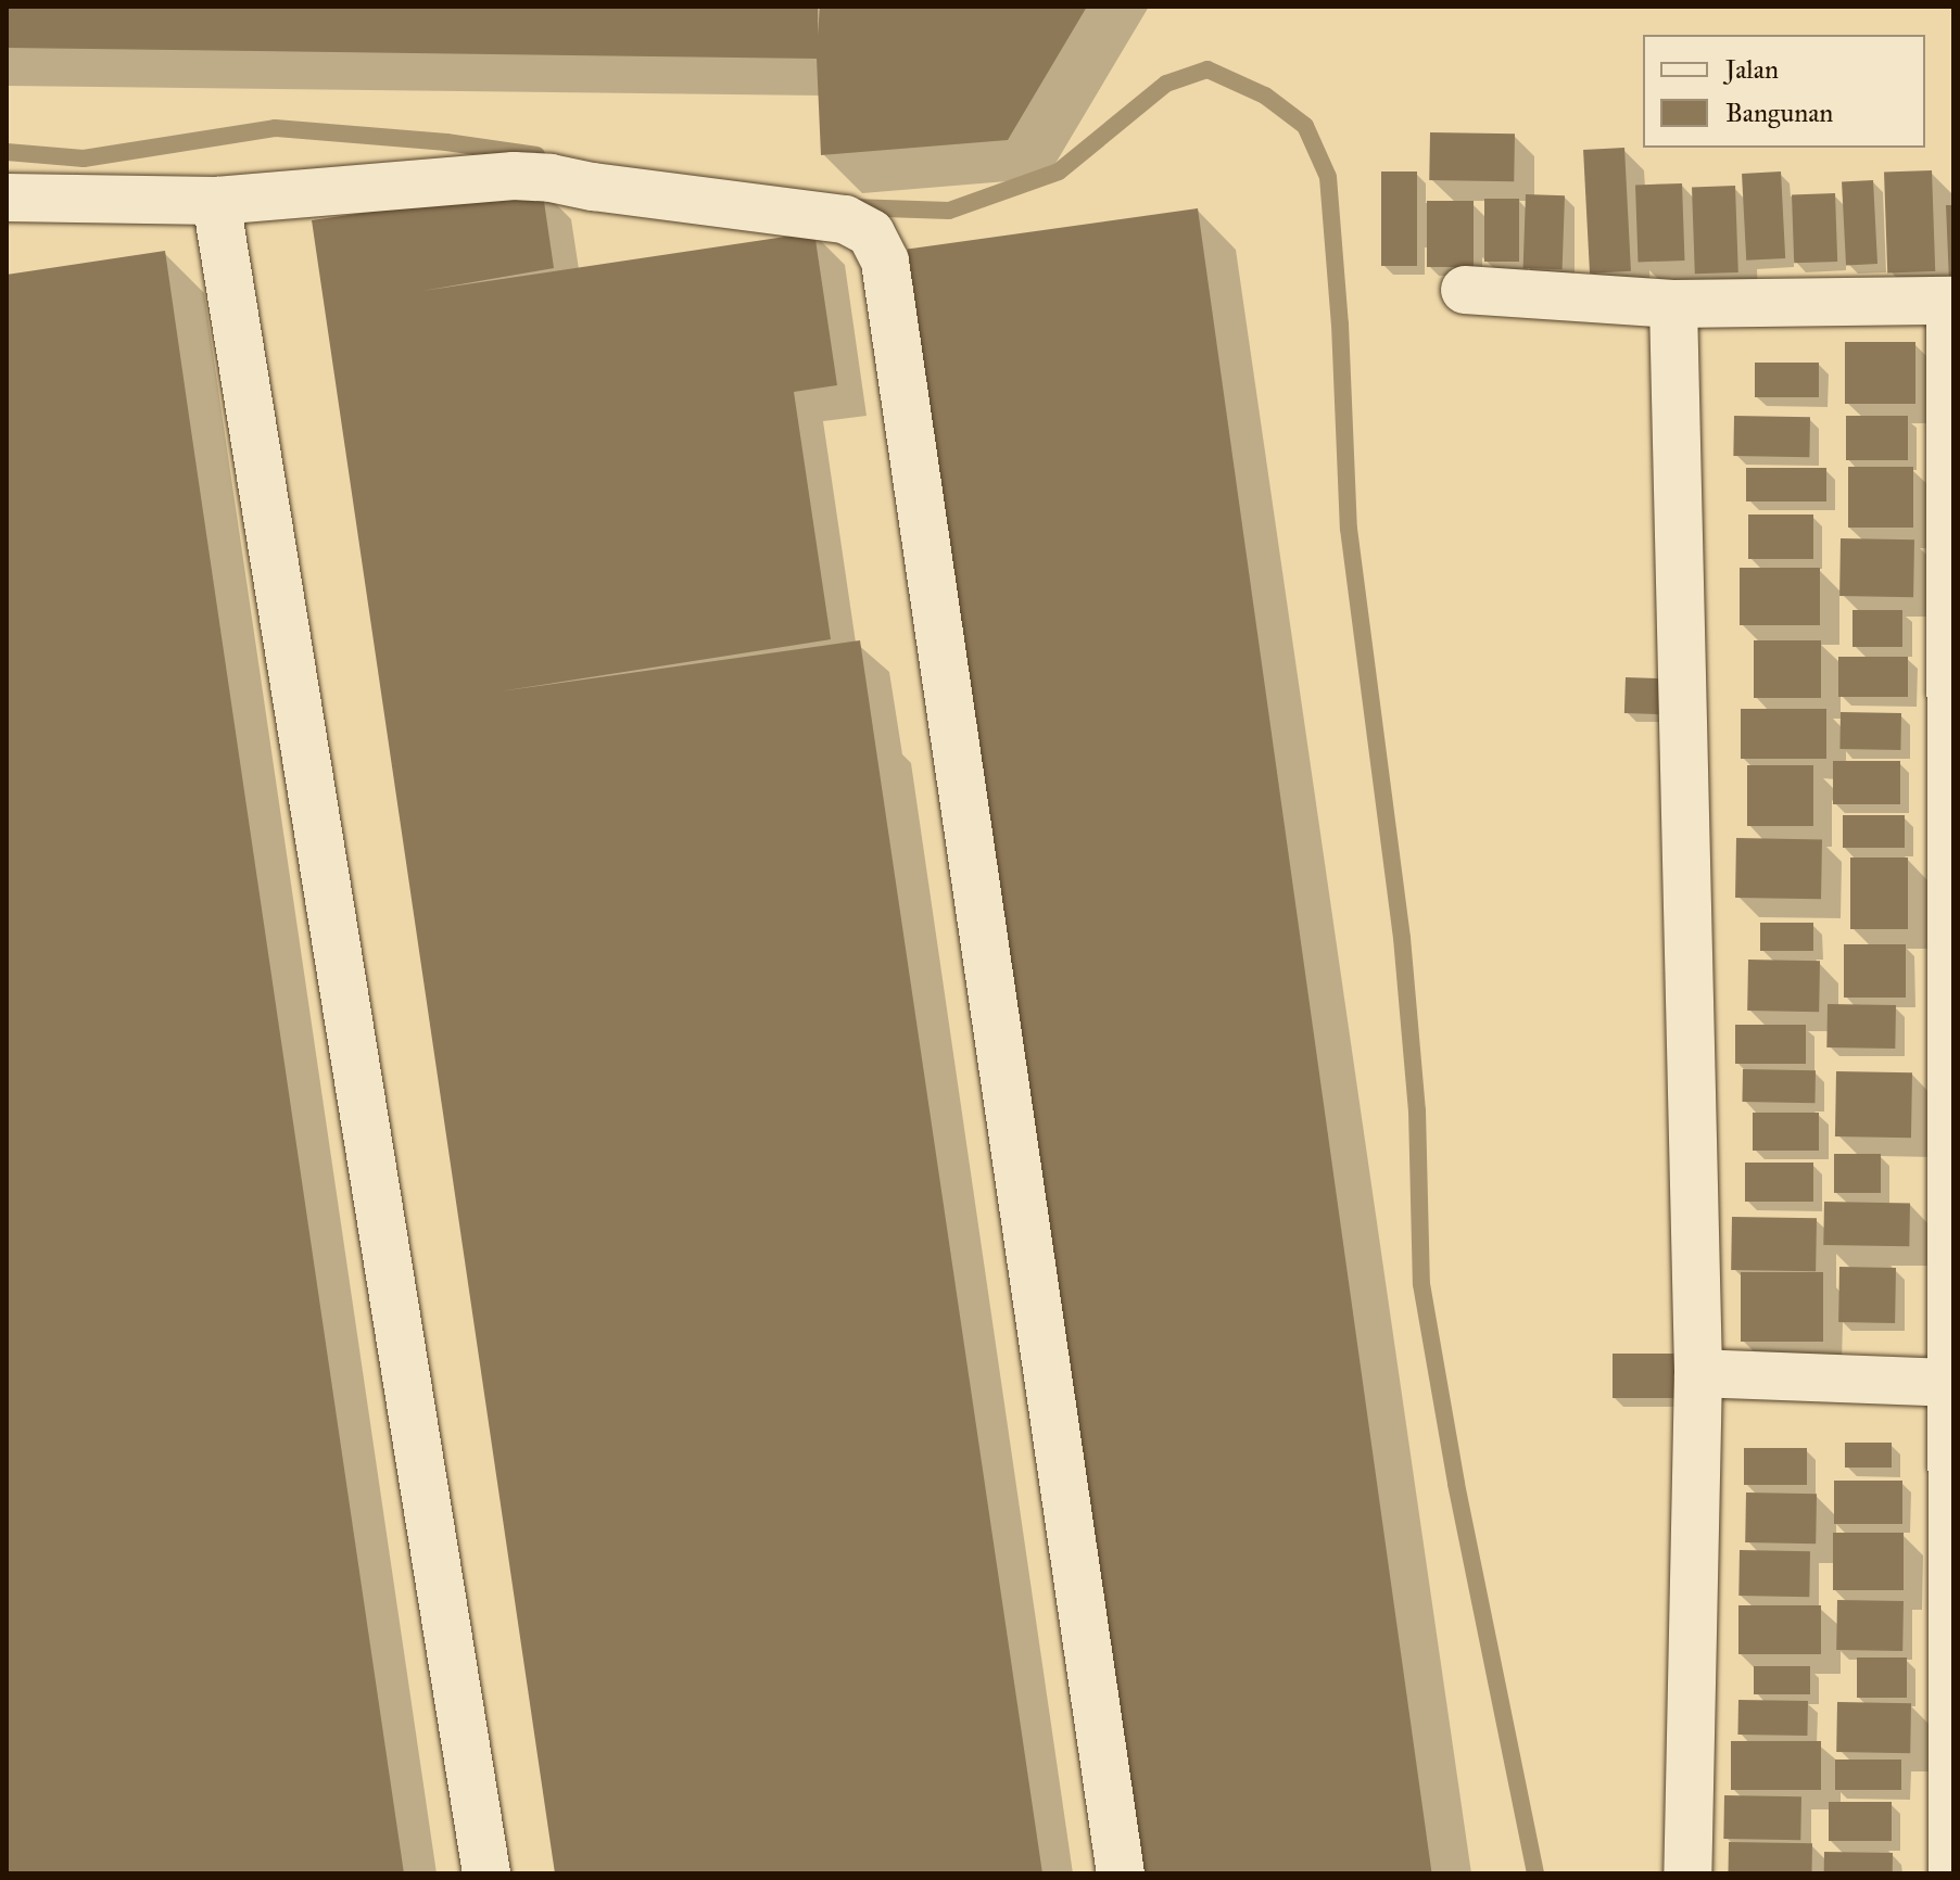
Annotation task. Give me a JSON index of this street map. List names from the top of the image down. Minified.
{"legend":["Jalan","Bangunan"]}
